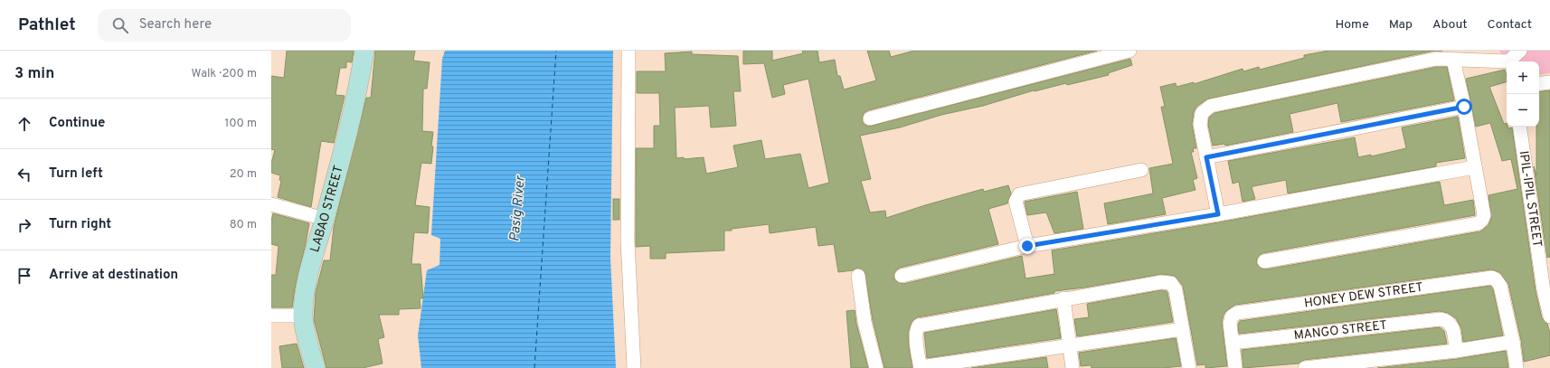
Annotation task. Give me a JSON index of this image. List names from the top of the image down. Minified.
{"streets":{"main road":["LABAO STREET"],"street":["IPIL-IPIL STREET","HONEY DEW STREET","MANGO STREET"]},"crossings":[["HONEY DEW STREET","MANGO STREET"]],"water":["Pasig River"],"page":{"header":"Pathlet","search":"Search here","nav":["Home","Map","About","Contact"],"heading":["3 min","Walk · 200 m"],"map_buttons":["+","−"],"list":[["Continue","100 m"],["Turn left","20 m"],["Turn right","80 m"],"Arrive at destination"]}}
